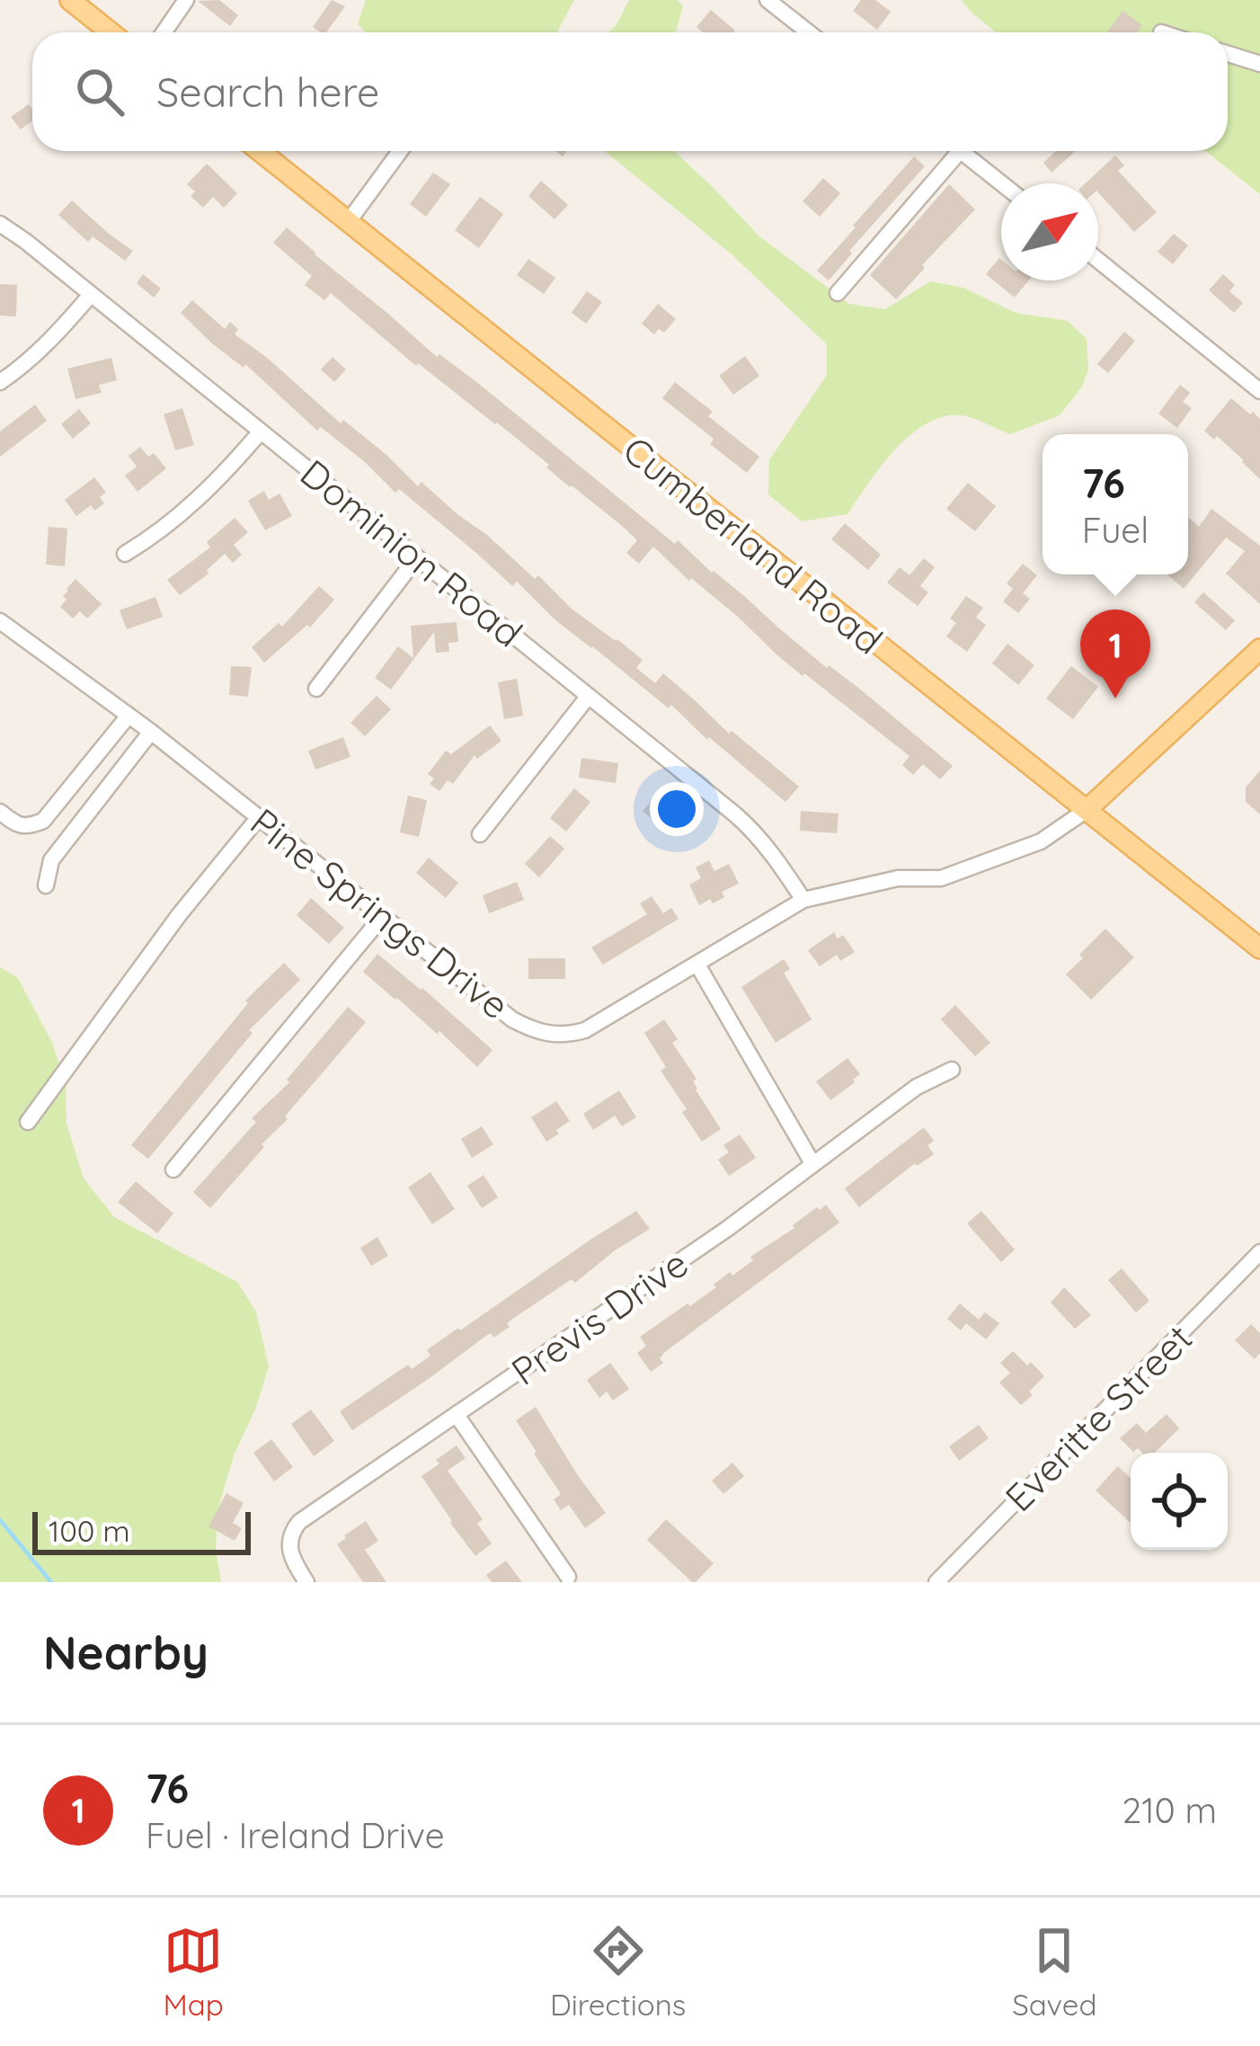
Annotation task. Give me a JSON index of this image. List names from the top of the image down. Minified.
{"streets":{"main road":["Cumberland Road"],"street":["Dominion Road","Pine Springs Drive","Previs Drive","Everitte Street"]},"crossings":[["Cumberland Road","Pine Springs Drive"],["Dominion Road","Pine Springs Drive"]],"scale_bar":"100 m","north":"top right","page":{"search":"Search here","popup":["76","Fuel"],"pins":"1","scale":"100 m","heading":"Nearby","list":[{"mark":"1","name":"76","note":"Fuel · Ireland Drive","value":"210 m"}],"nav":["Map","Directions","Saved"]}}
